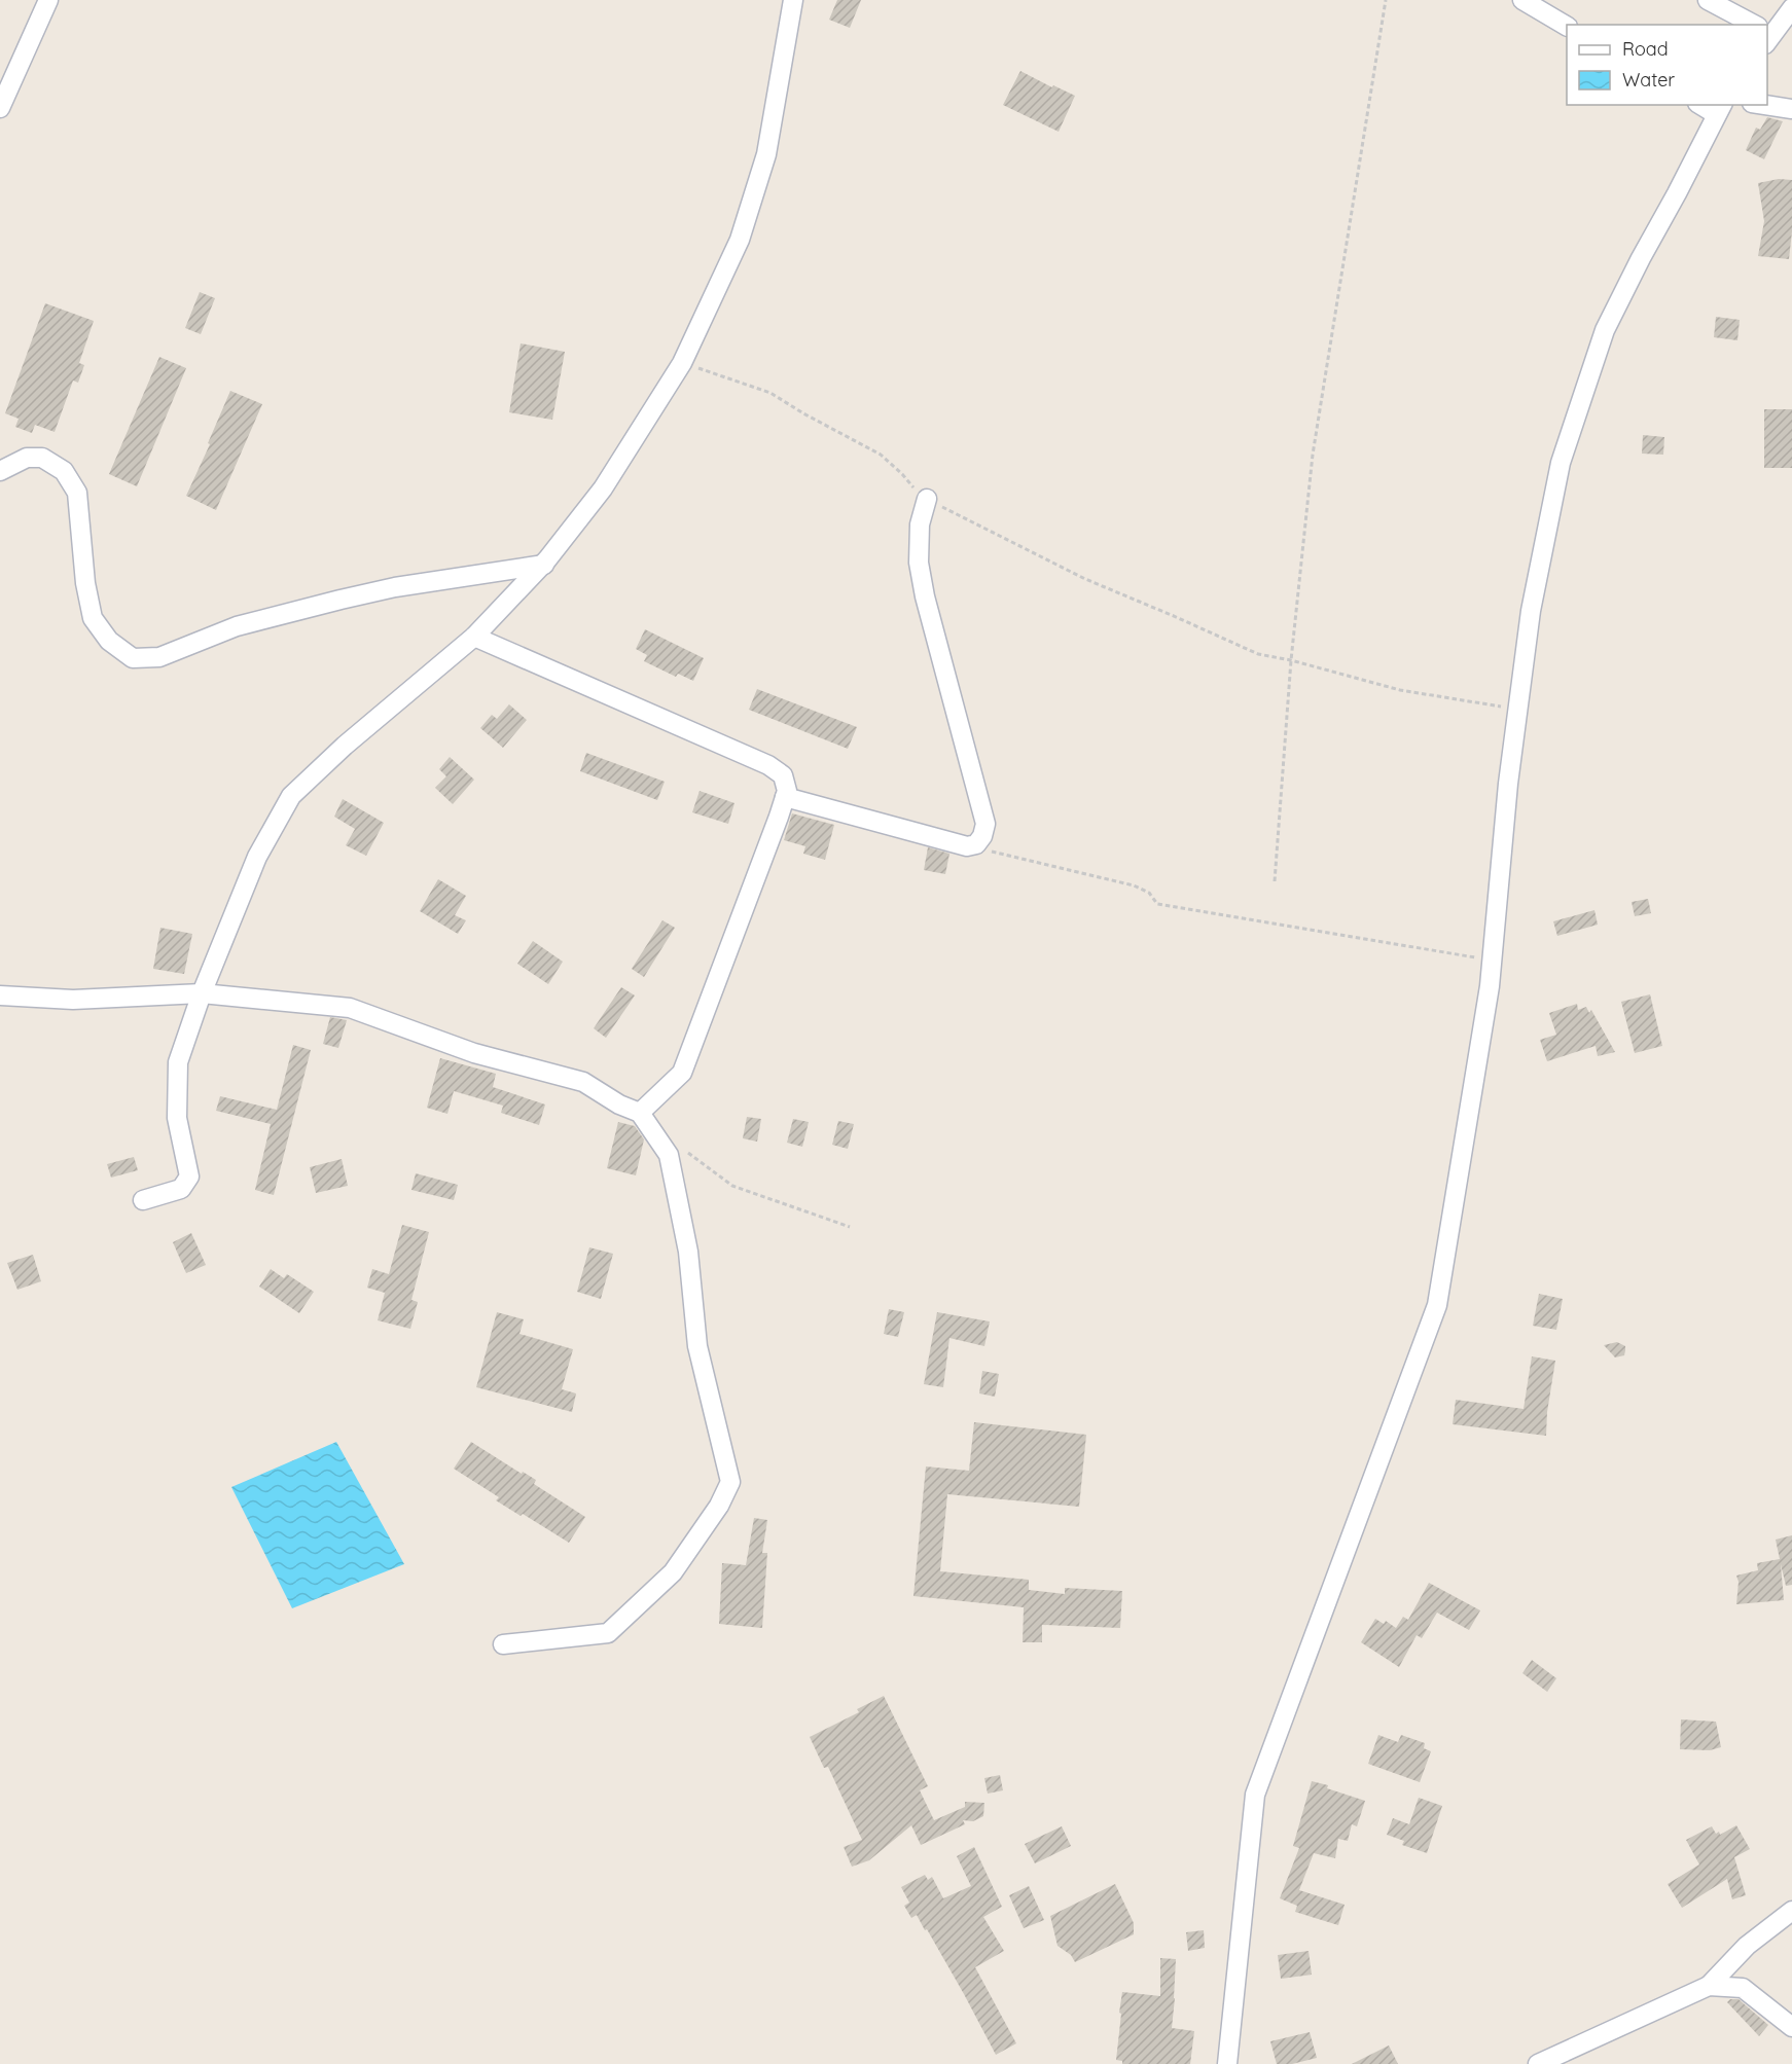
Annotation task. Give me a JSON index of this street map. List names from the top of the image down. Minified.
{"legend":["Road","Water"]}
